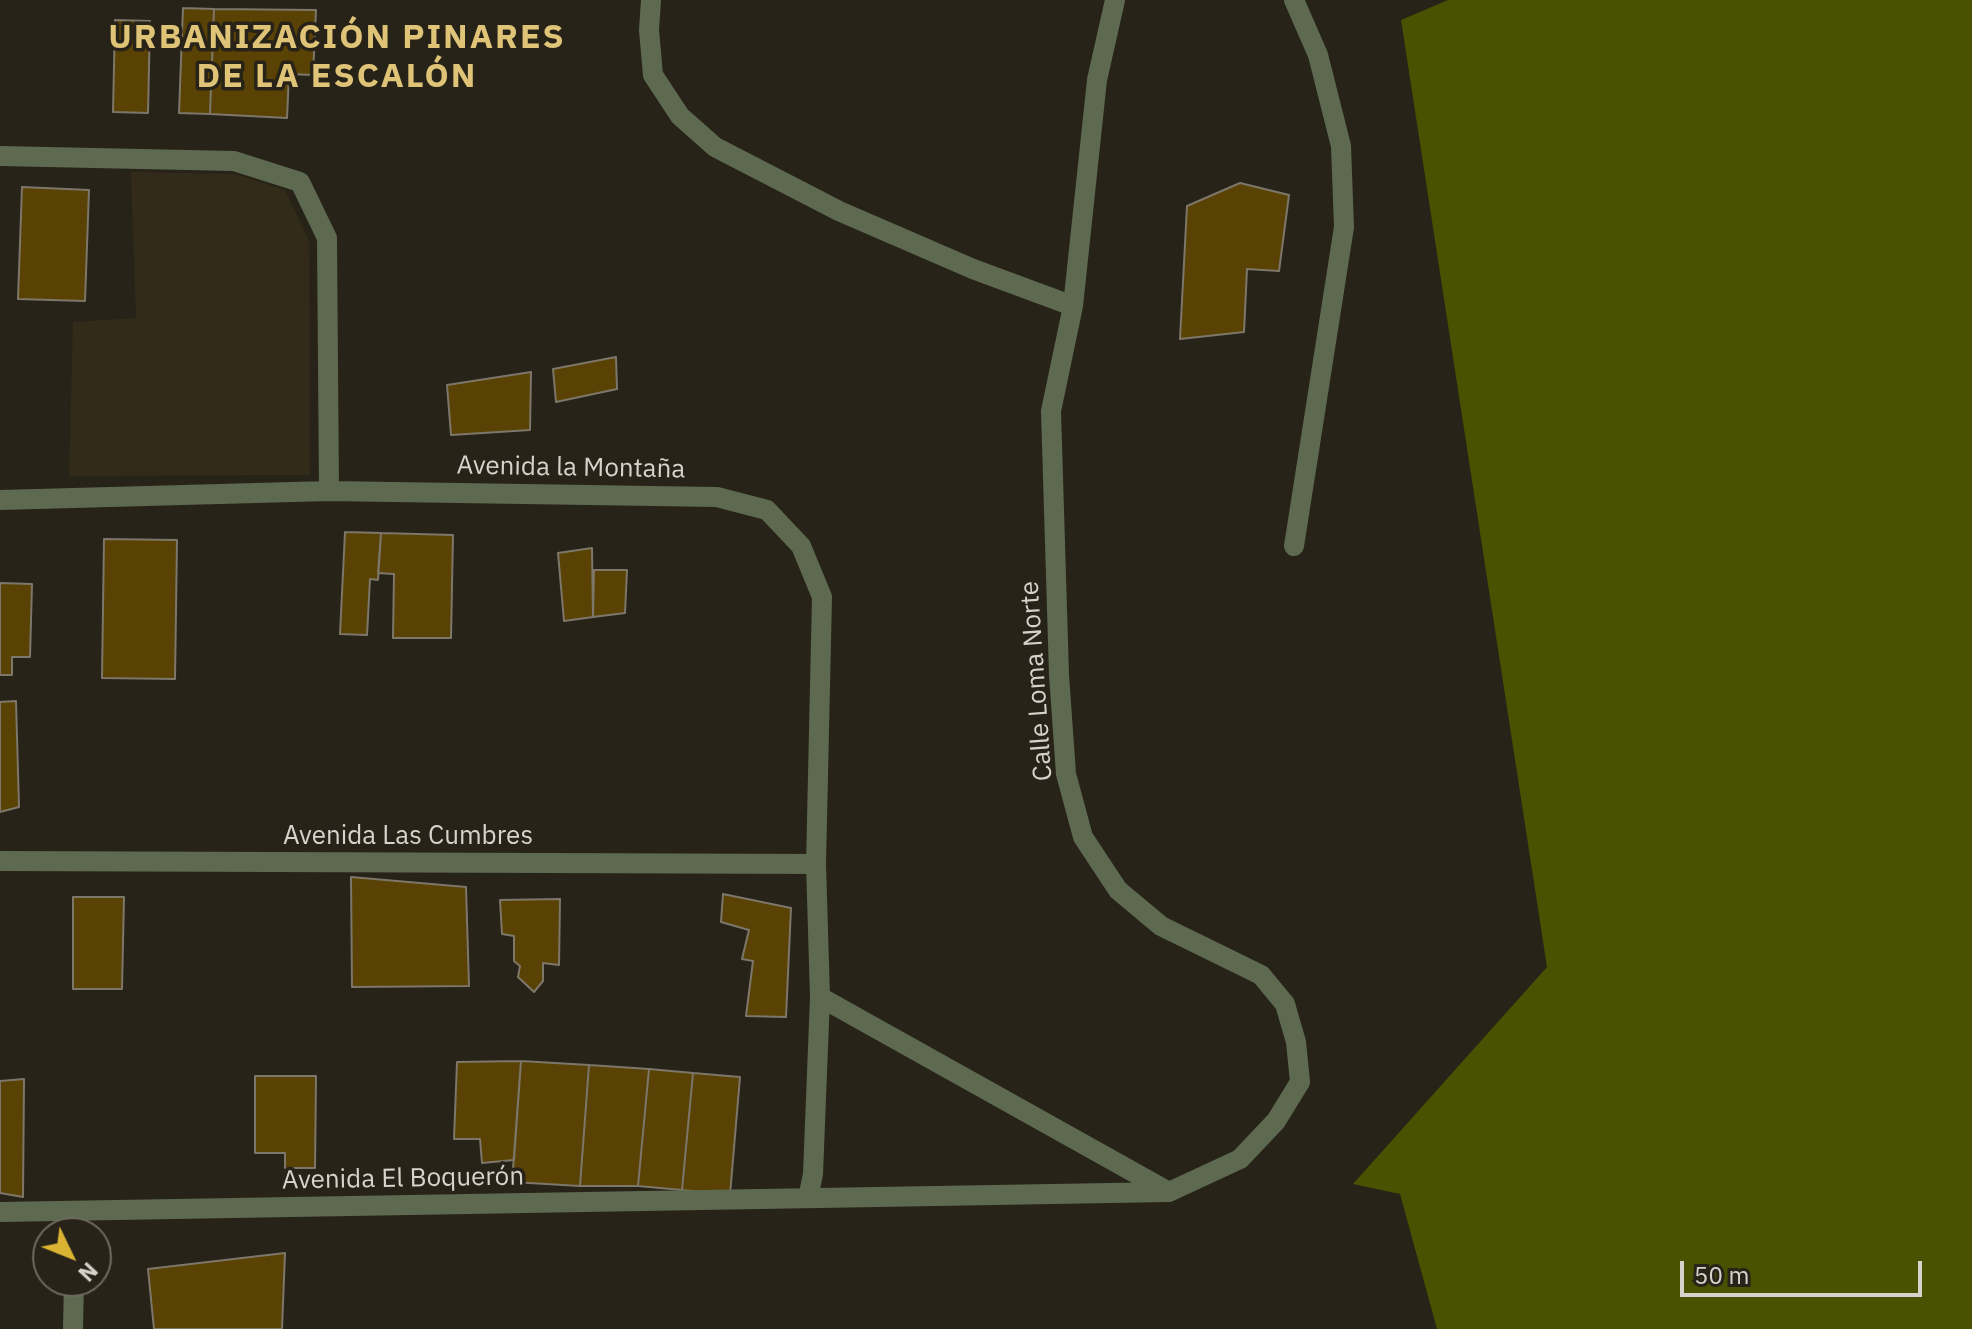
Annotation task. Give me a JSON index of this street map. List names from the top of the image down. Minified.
{"streets":{"street":["Avenida la Montaña","Calle Loma Norte","Avenida Las Cumbres","Avenida El Boquerón"]},"crossings":[["Avenida la Montaña","Avenida Las Cumbres"],["Calle Loma Norte","Avenida El Boquerón"]],"districts":["URBANIZACIÓN PINARES DE LA ESCALÓN"],"scale_bar":"50 m","north":"bottom right"}
